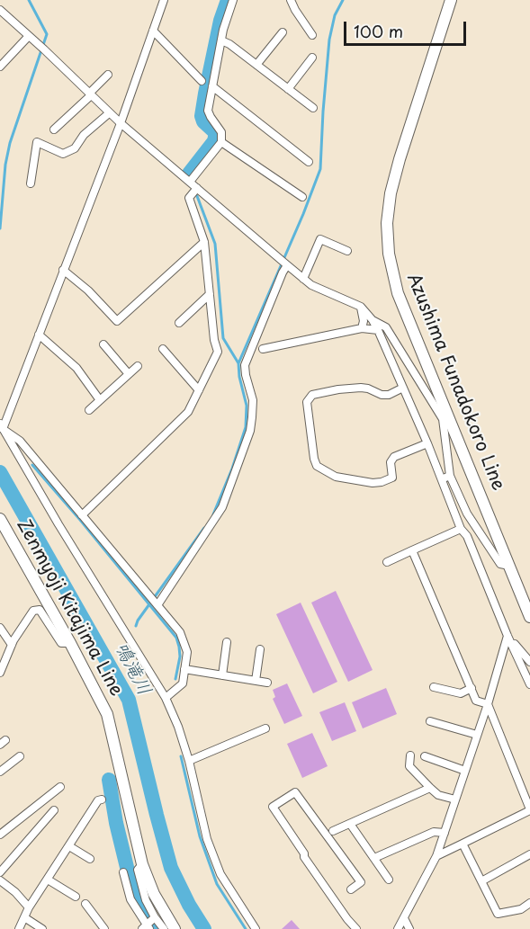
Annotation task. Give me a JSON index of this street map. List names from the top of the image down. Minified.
{"streets":{"main road":["Azushima Funadokoro Line","Zenmyoji Kitajima Line"]},"water":["鳴滝川"],"scale_bar":"100 m"}
